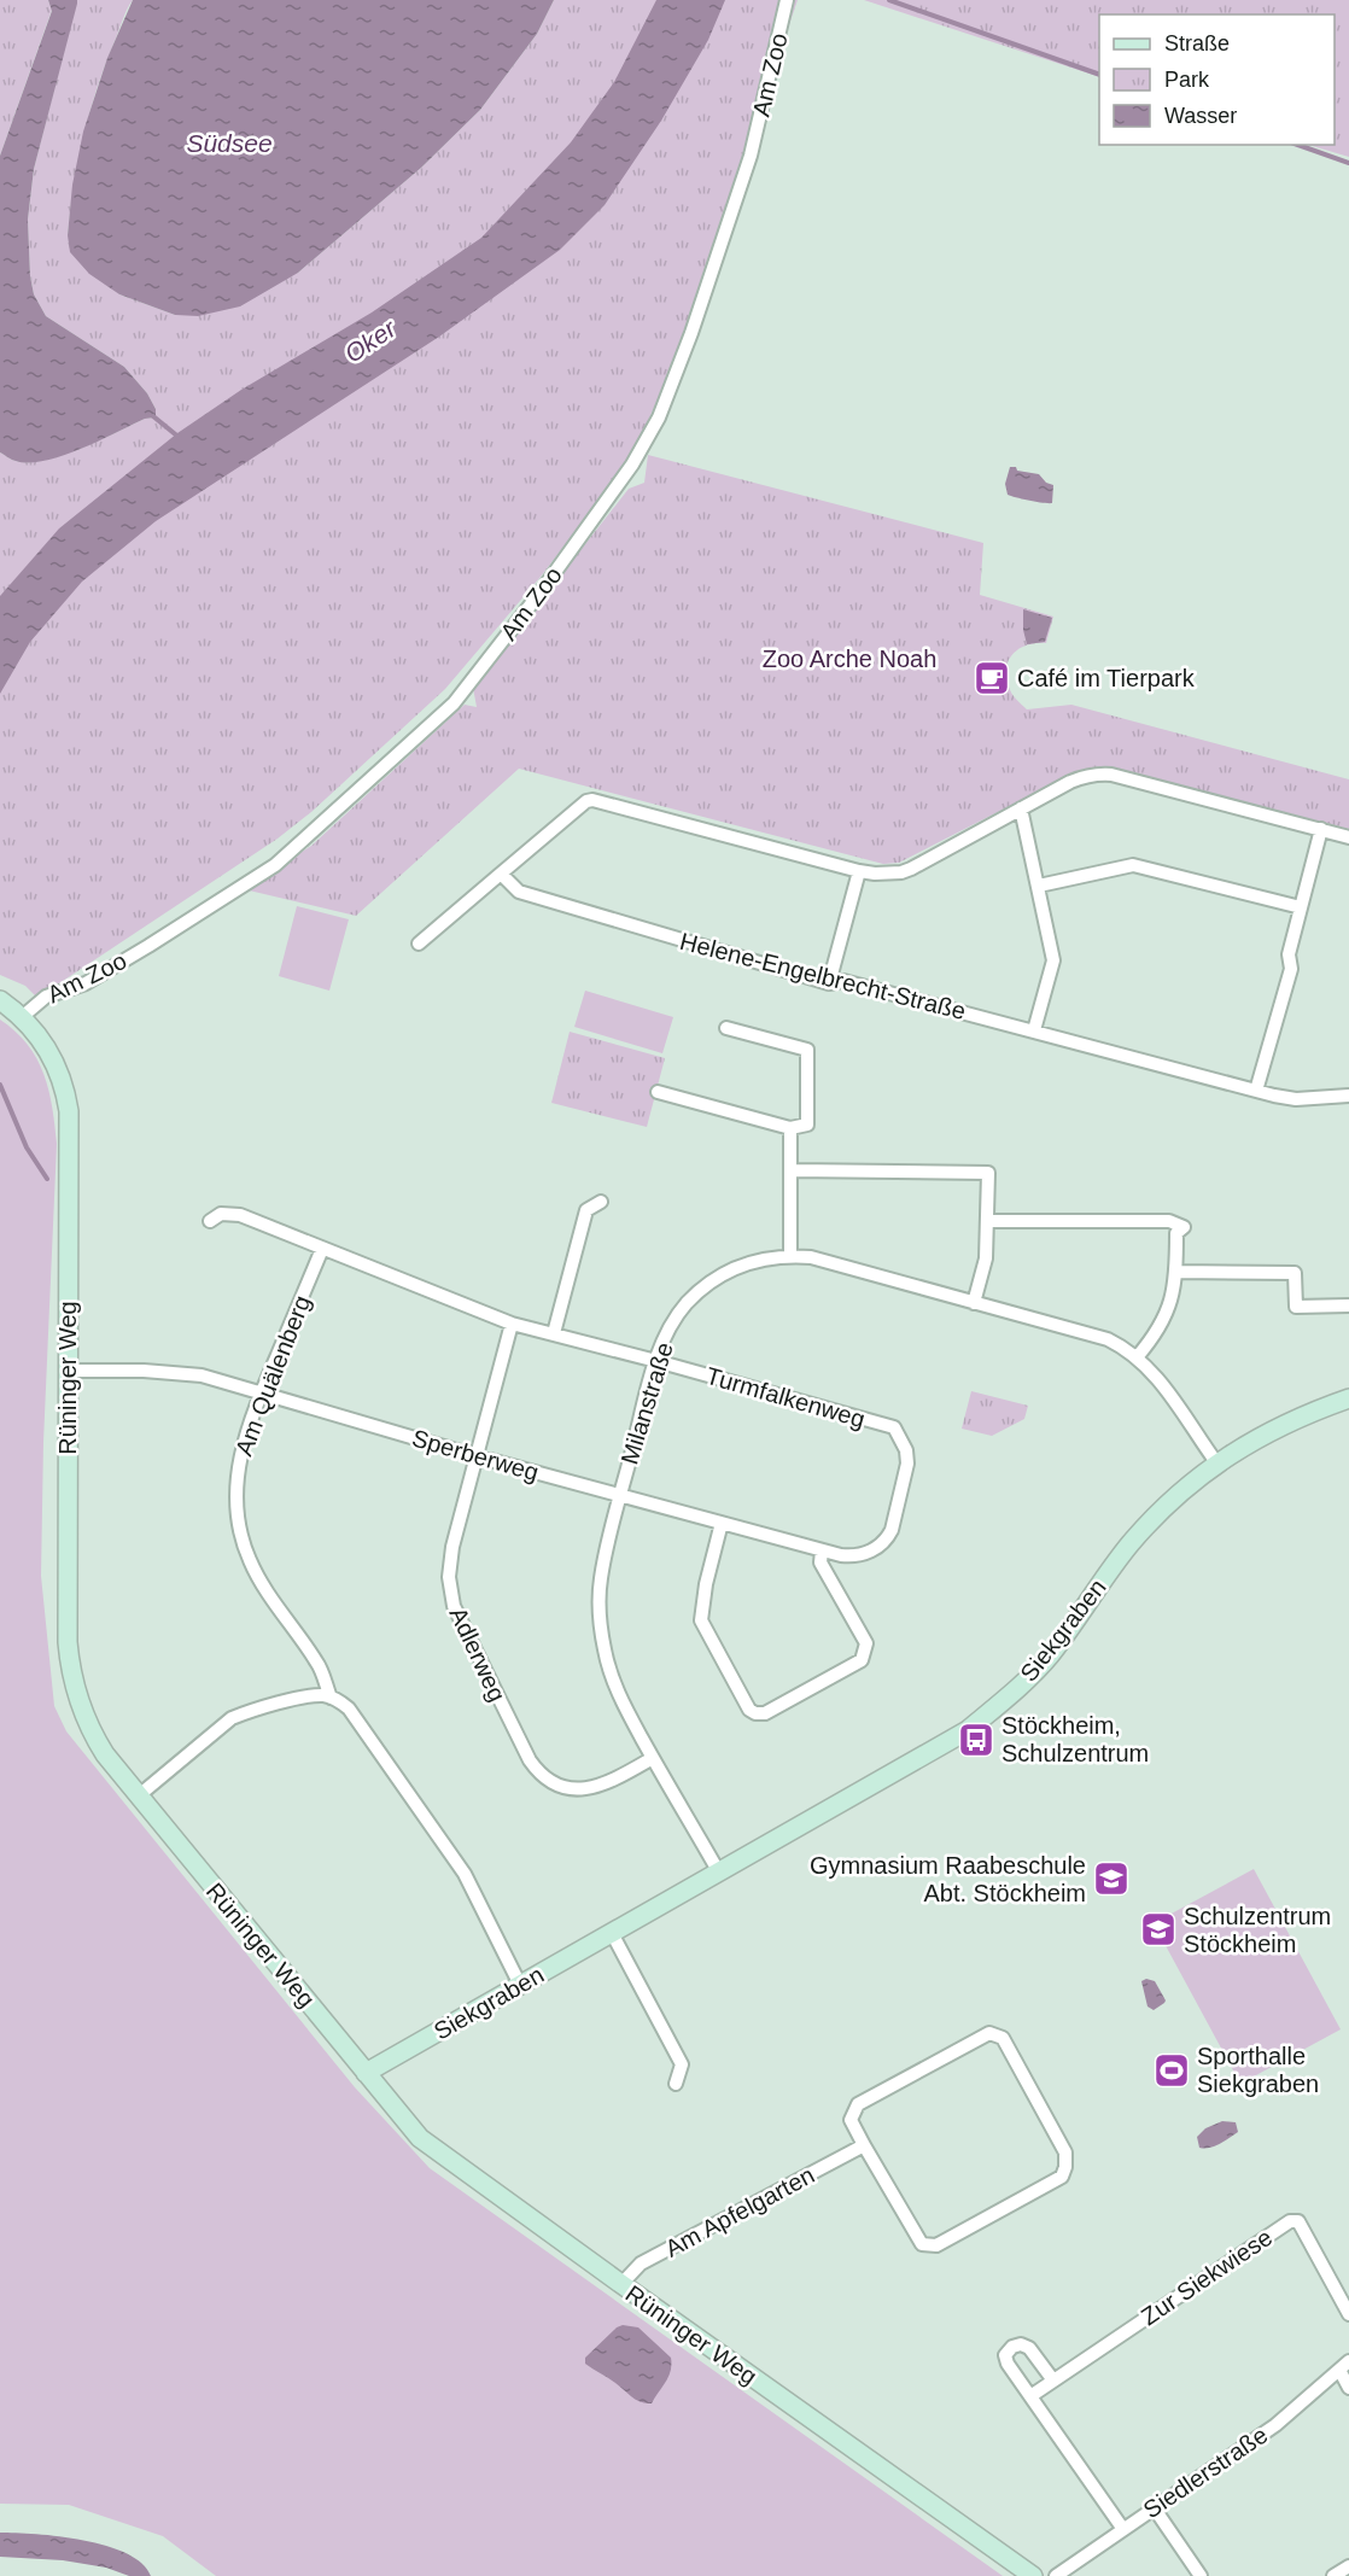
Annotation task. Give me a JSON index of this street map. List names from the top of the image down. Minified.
{"streets":{"street":["Am Zoo","Helene-Engelbrecht-Straße","Am Quälenberg","Rüninger Weg","Turmfalkenweg","Milanstraße","Sperberweg","Siekgraben","Adlerweg","Am Apfelgarten","Zur Siekwiese","Siedlerstraße"]},"crossings":[["Am Zoo","Rüninger Weg"],["Am Quälenberg","Turmfalkenweg"],["Am Quälenberg","Sperberweg"],["Am Quälenberg","Siekgraben"],["Rüninger Weg","Sperberweg"],["Rüninger Weg","Siekgraben"],["Rüninger Weg","Am Apfelgarten"],["Turmfalkenweg","Milanstraße"],["Turmfalkenweg","Sperberweg"],["Turmfalkenweg","Adlerweg"],["Milanstraße","Sperberweg"],["Milanstraße","Siekgraben"],["Milanstraße","Adlerweg"],["Sperberweg","Adlerweg"]],"water":["Südsee","Oker"],"parks":["Zoo Arche Noah"],"places":{"cafe":["Café im Tierpark"],"bus stop":["Stöckheim, Schulzentrum"],"school or university":["Gymnasium Raabeschule Abt. Stöckheim","Schulzentrum Stöckheim"],"sports":["Sporthalle Siekgraben"]},"legend":["Straße","Park","Wasser"]}
